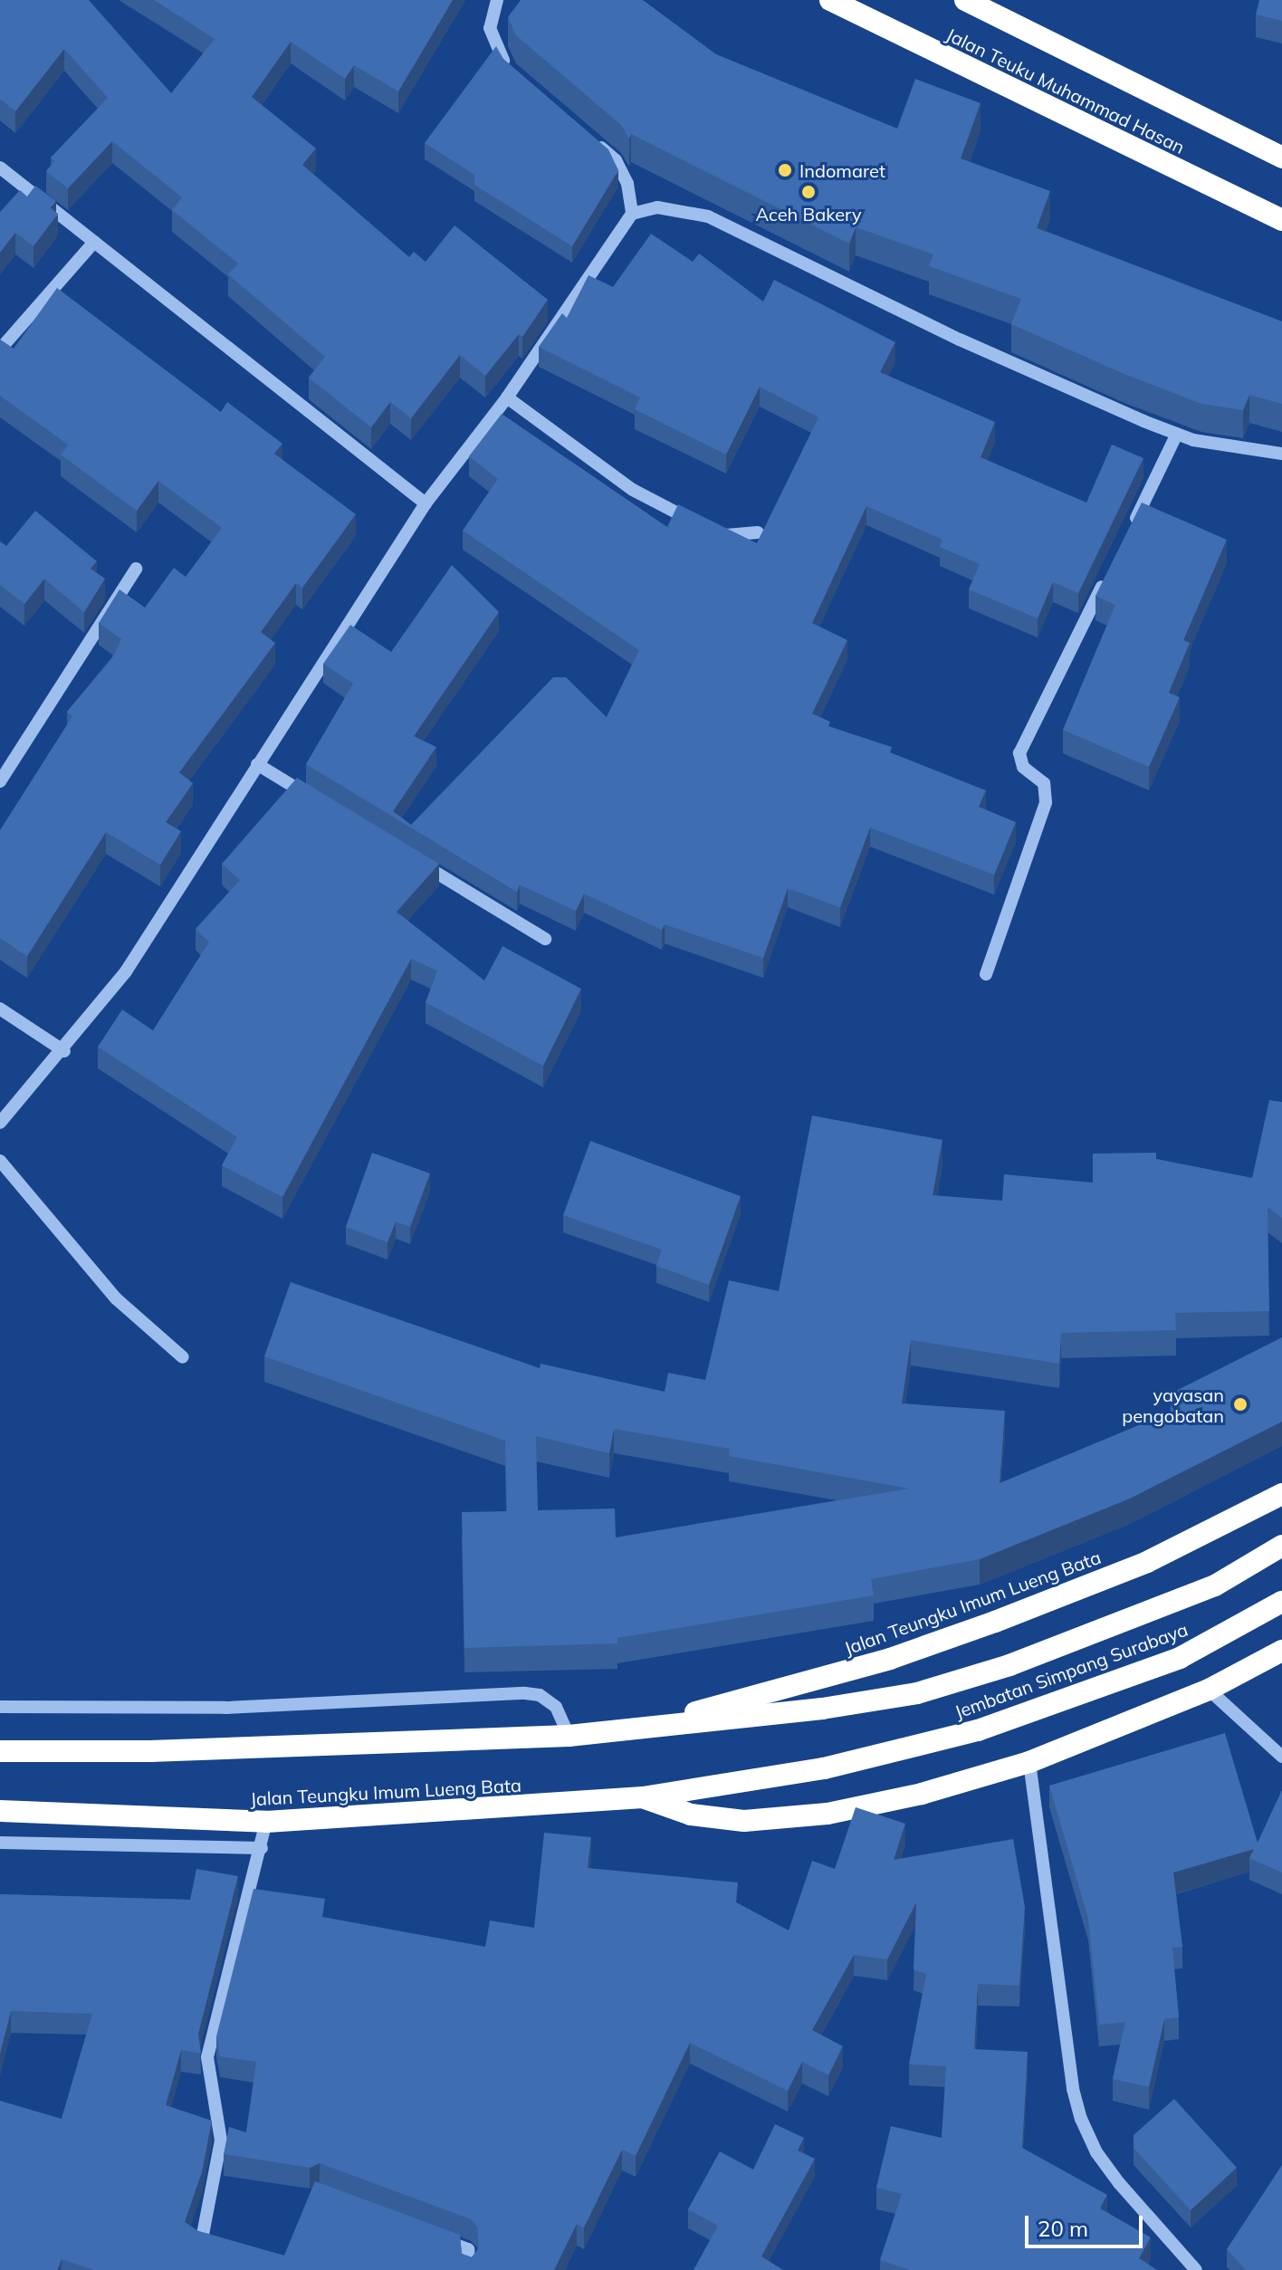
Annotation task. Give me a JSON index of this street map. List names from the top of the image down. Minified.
{"streets":{"highway":["Jalan Teuku Muhammad Hasan","Jalan Teungku Imum Lueng Bata","Jembatan Simpang Surabaya"]},"crossings":[["Jalan Teungku Imum Lueng Bata","Jembatan Simpang Surabaya"]],"places":["Indomaret","Aceh Bakery","yayasan pengobatan"],"scale_bar":"20 m"}
